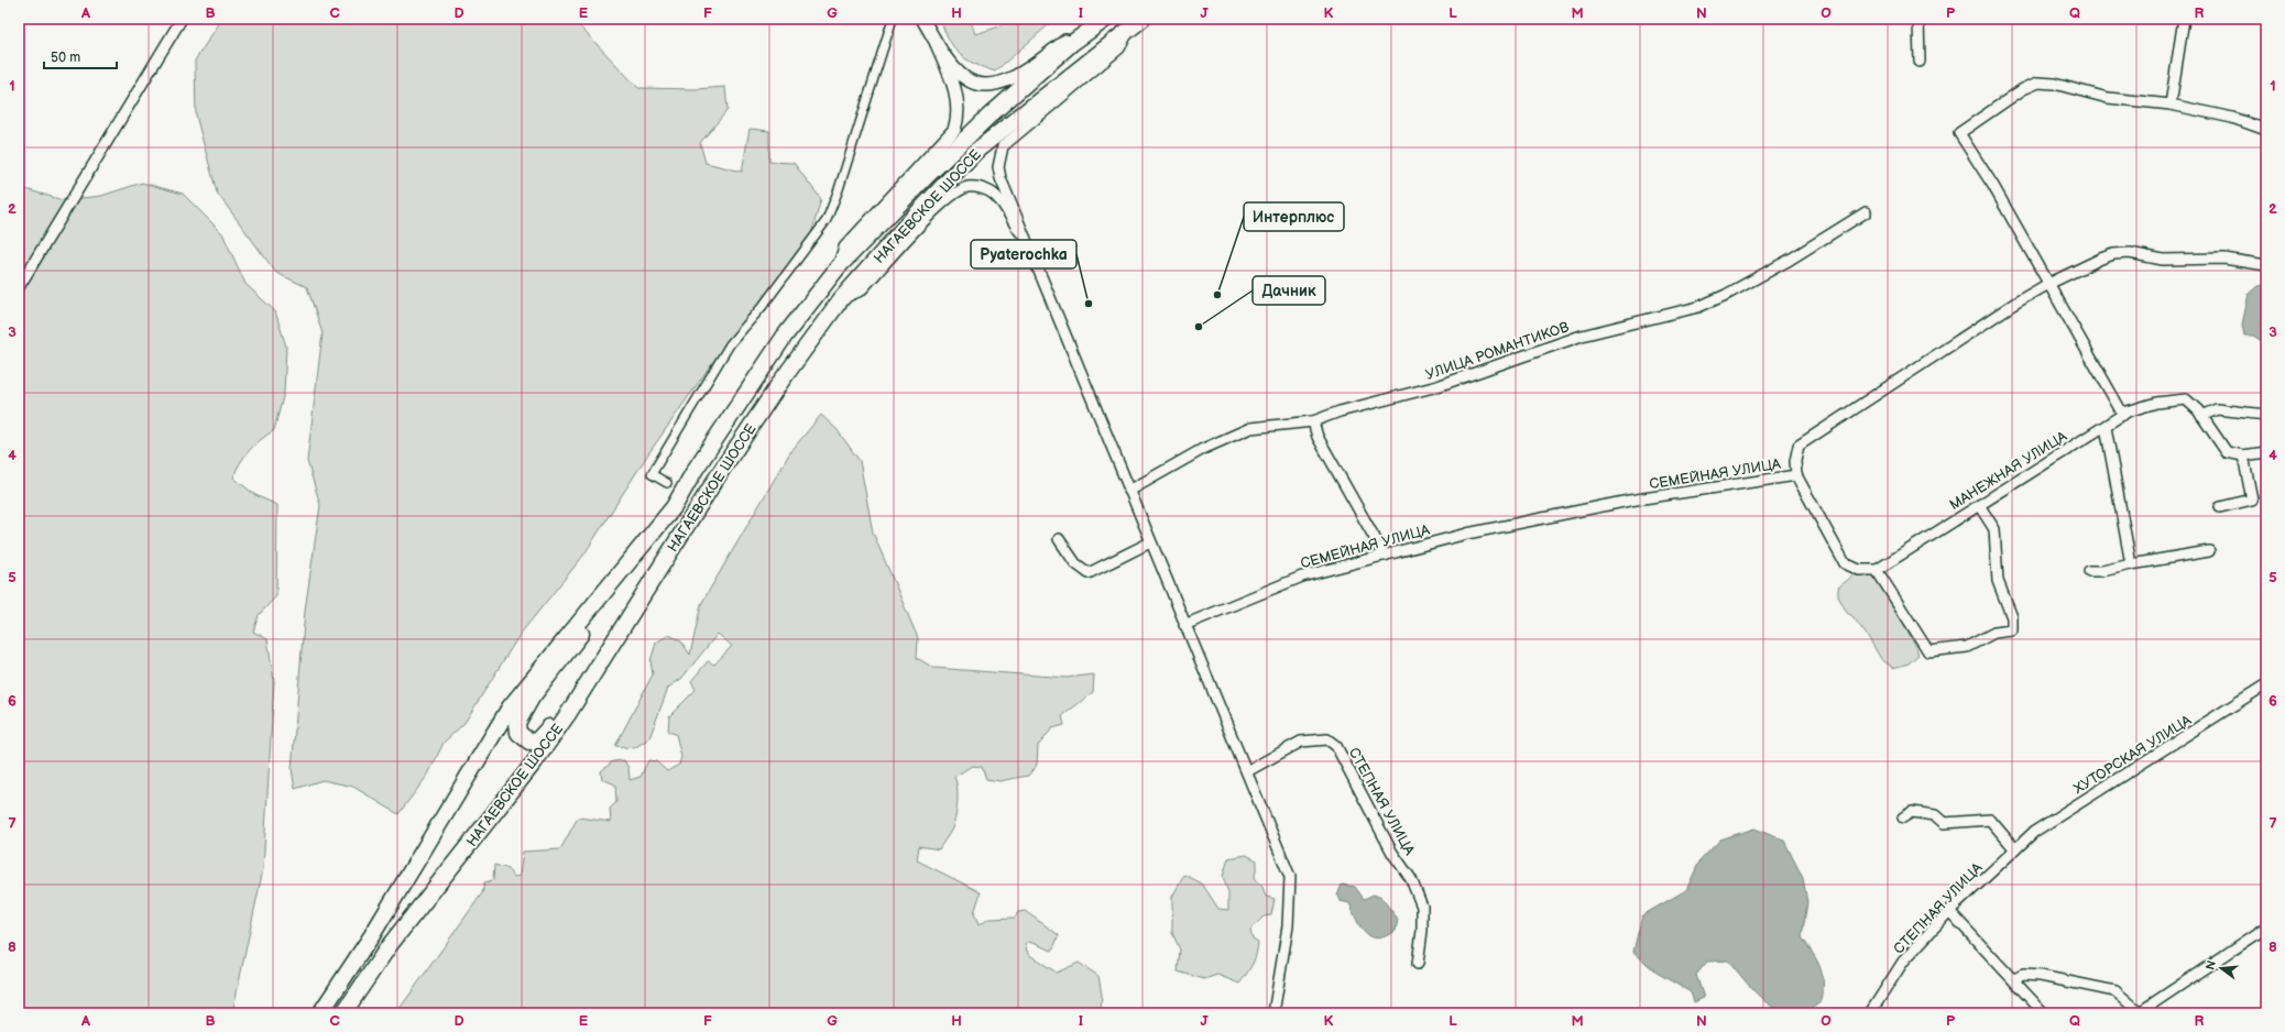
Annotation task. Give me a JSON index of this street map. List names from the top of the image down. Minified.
{"streets":{"main road":["НАГАЕВСКОЕ ШОССЕ"],"street":["УЛИЦА РОМАНТИКОВ","МАНЕЖНАЯ УЛИЦА","СЕМЕЙНАЯ УЛИЦА","ХУТОРСКАЯ УЛИЦА","СТЕПНАЯ УЛИЦА"]},"crossings":[["ХУТОРСКАЯ УЛИЦА","СТЕПНАЯ УЛИЦА"]],"places":["Интерплюс","Pyaterochka","Дачник"],"scale_bar":"50 m","north":"left","grid":{"columns":["A","B","C","D","E","F","G","H","I","J","K","L","M","N","O","P","Q","R"],"rows":["1","2","3","4","5","6","7","8"]}}
